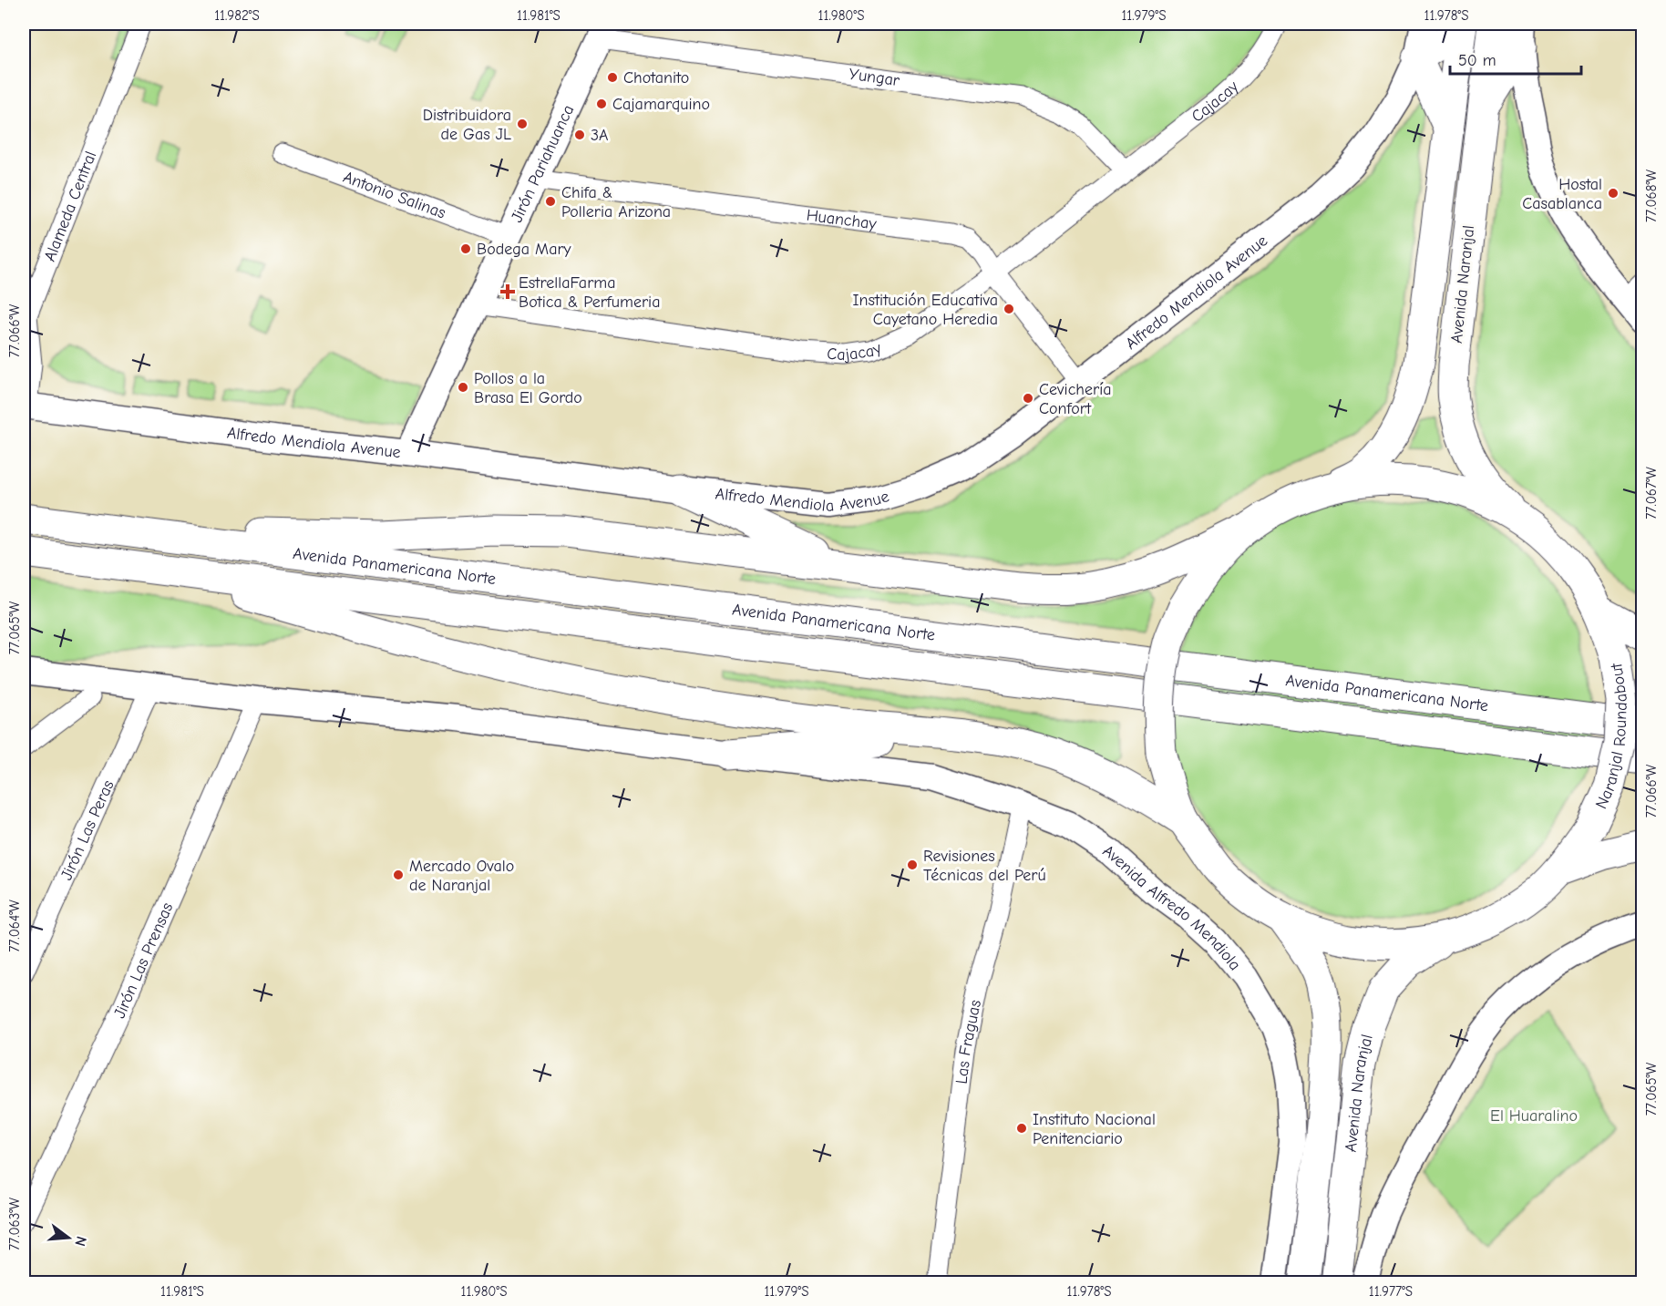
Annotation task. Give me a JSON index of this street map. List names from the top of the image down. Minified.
{"streets":{"highway":["Avenida Naranjal","Avenida Panamericana Norte","Naranjal Roundabout"],"main road":["Jirón Pariahuanca","Alfredo Mendiola Avenue","Avenida Alfredo Mendiola"],"street":["Yungar","Cajacay","Antonio Salinas","Alameda Central","Huanchay","Jirón Las Peras","Jirón Las Prensas","Las Fraguas"]},"crossings":[["Yungar","Cajacay"],["Yungar","Jirón Pariahuanca"],["Cajacay","Jirón Pariahuanca"],["Cajacay","Huanchay"],["Jirón Pariahuanca","Antonio Salinas"],["Jirón Pariahuanca","Huanchay"],["Jirón Pariahuanca","Alfredo Mendiola Avenue"],["Alameda Central","Alfredo Mendiola Avenue"],["Huanchay","Alfredo Mendiola Avenue"],["Avenida Naranjal","Naranjal Roundabout"],["Avenida Alfredo Mendiola","Las Fraguas"]],"parks":["El Huaralino"],"places":{"other":["Chotanito","Cajamarquino","Distribuidora de Gas JL","3A","Hostal Casablanca","Chifa & Polleria Arizona","Bodega Mary","Institución Educativa Cayetano Heredia","Pollos a la Brasa El Gordo","Cevichería Confort","Revisiones Técnicas del Perú","Mercado Ovalo de Naranjal","Instituto Nacional Penitenciario"],"health":["EstrellaFarma Botica & Perfumeria"]},"scale_bar":"50 m","north":"right","coordinates":["11.982°S","11.981°S","11.980°S","11.979°S","11.978°S","77.068°W","77.066°W","77.067°W","77.065°W","77.064°W","77.063°W","11.977°S"]}
